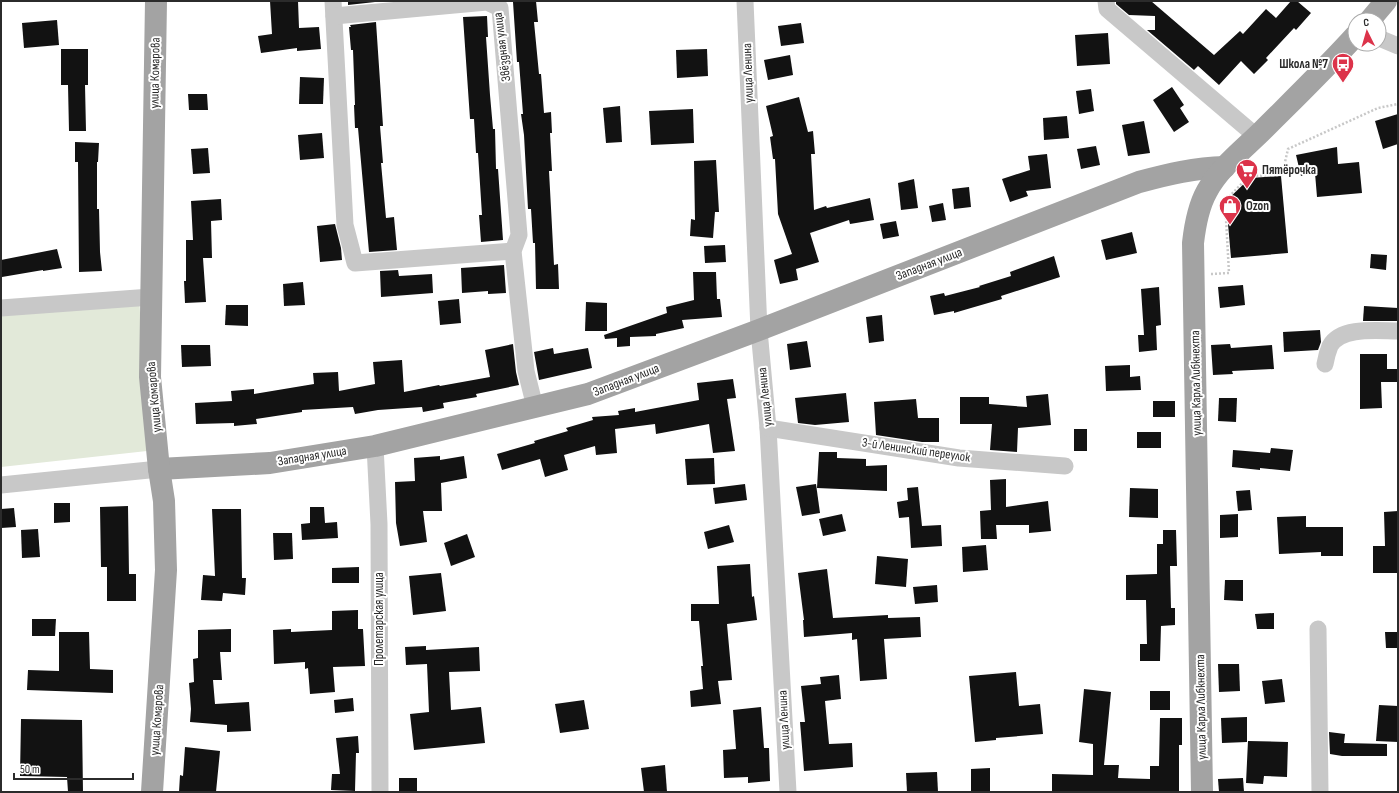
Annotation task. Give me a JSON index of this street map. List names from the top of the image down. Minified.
{"streets":{"main road":["улица Комарова","Западная улица","улица Карла Либкнехта"],"street":["Звёздная улица","улица Ленина","3-й Ленинский переулок","Пролетарская улица"]},"crossings":[["Звёздная улица","Западная улица"],["улица Комарова","Западная улица"],["улица Ленина","Западная улица"],["улица Ленина","3-й Ленинский переулок"],["Западная улица","улица Карла Либкнехта"],["Западная улица","Пролетарская улица"]],"places":{"bus stop":["Школа №7"],"supermarket":["Пятёрочка"],"shop":["Ozon"]},"scale_bar":"50 m","north":"top"}
